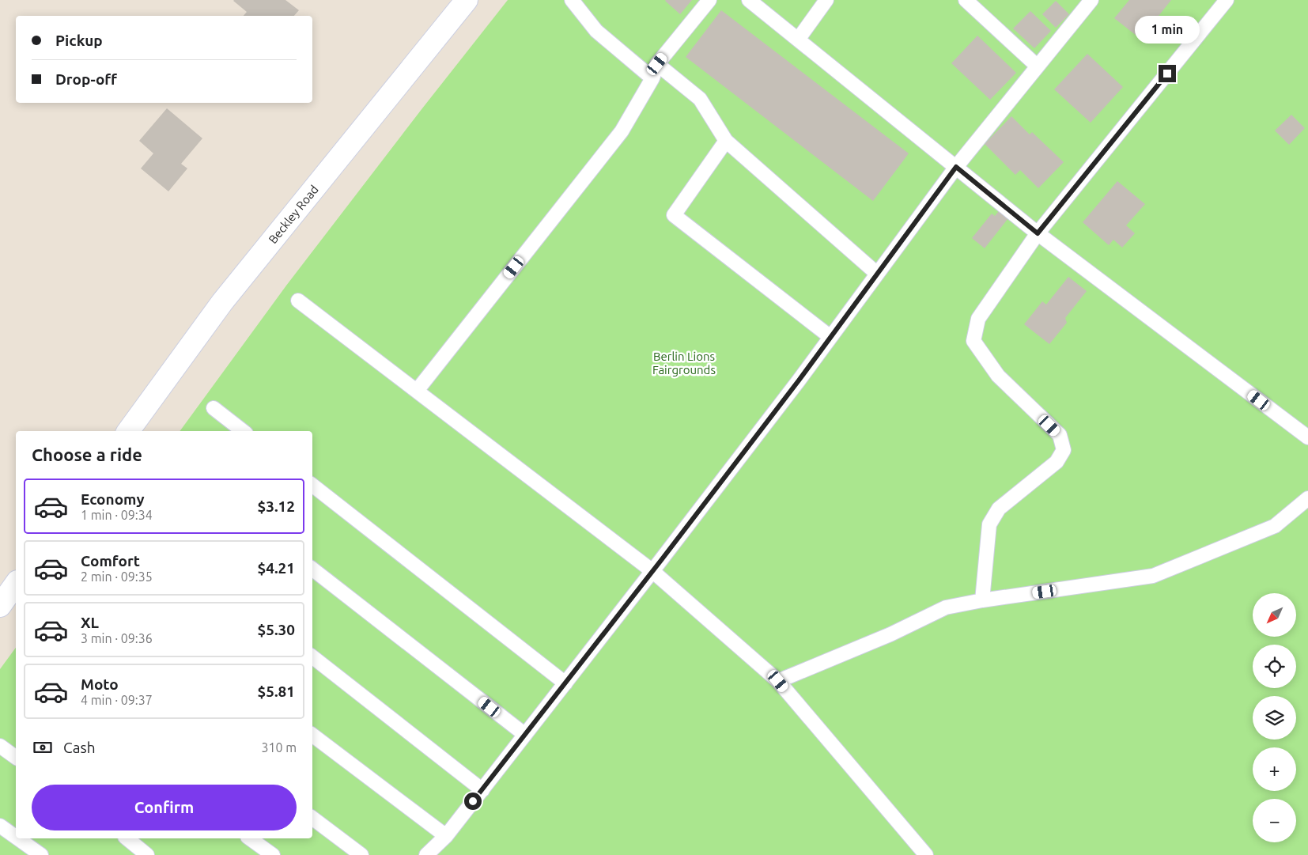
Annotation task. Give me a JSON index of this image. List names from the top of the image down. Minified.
{"streets":{"street":["Beckley Road"]},"parks":["Berlin Lions Fairgrounds"],"north":"bottom left","page":{"bubble":"1 min","banner":["Pickup","Drop-off"],"heading":"Choose a ride","list":[{"name":"Economy","note":"1 min · 09:34","value":"$3.12"},{"name":"Comfort","note":"2 min · 09:35","value":"$4.21"},{"name":"XL","note":"3 min · 09:36","value":"$5.30"},{"name":"Moto","note":"4 min · 09:37","value":"$5.81"}],"map_buttons":["+","−"],"pay":["Cash","310 m"],"buttons":"Confirm"}}
